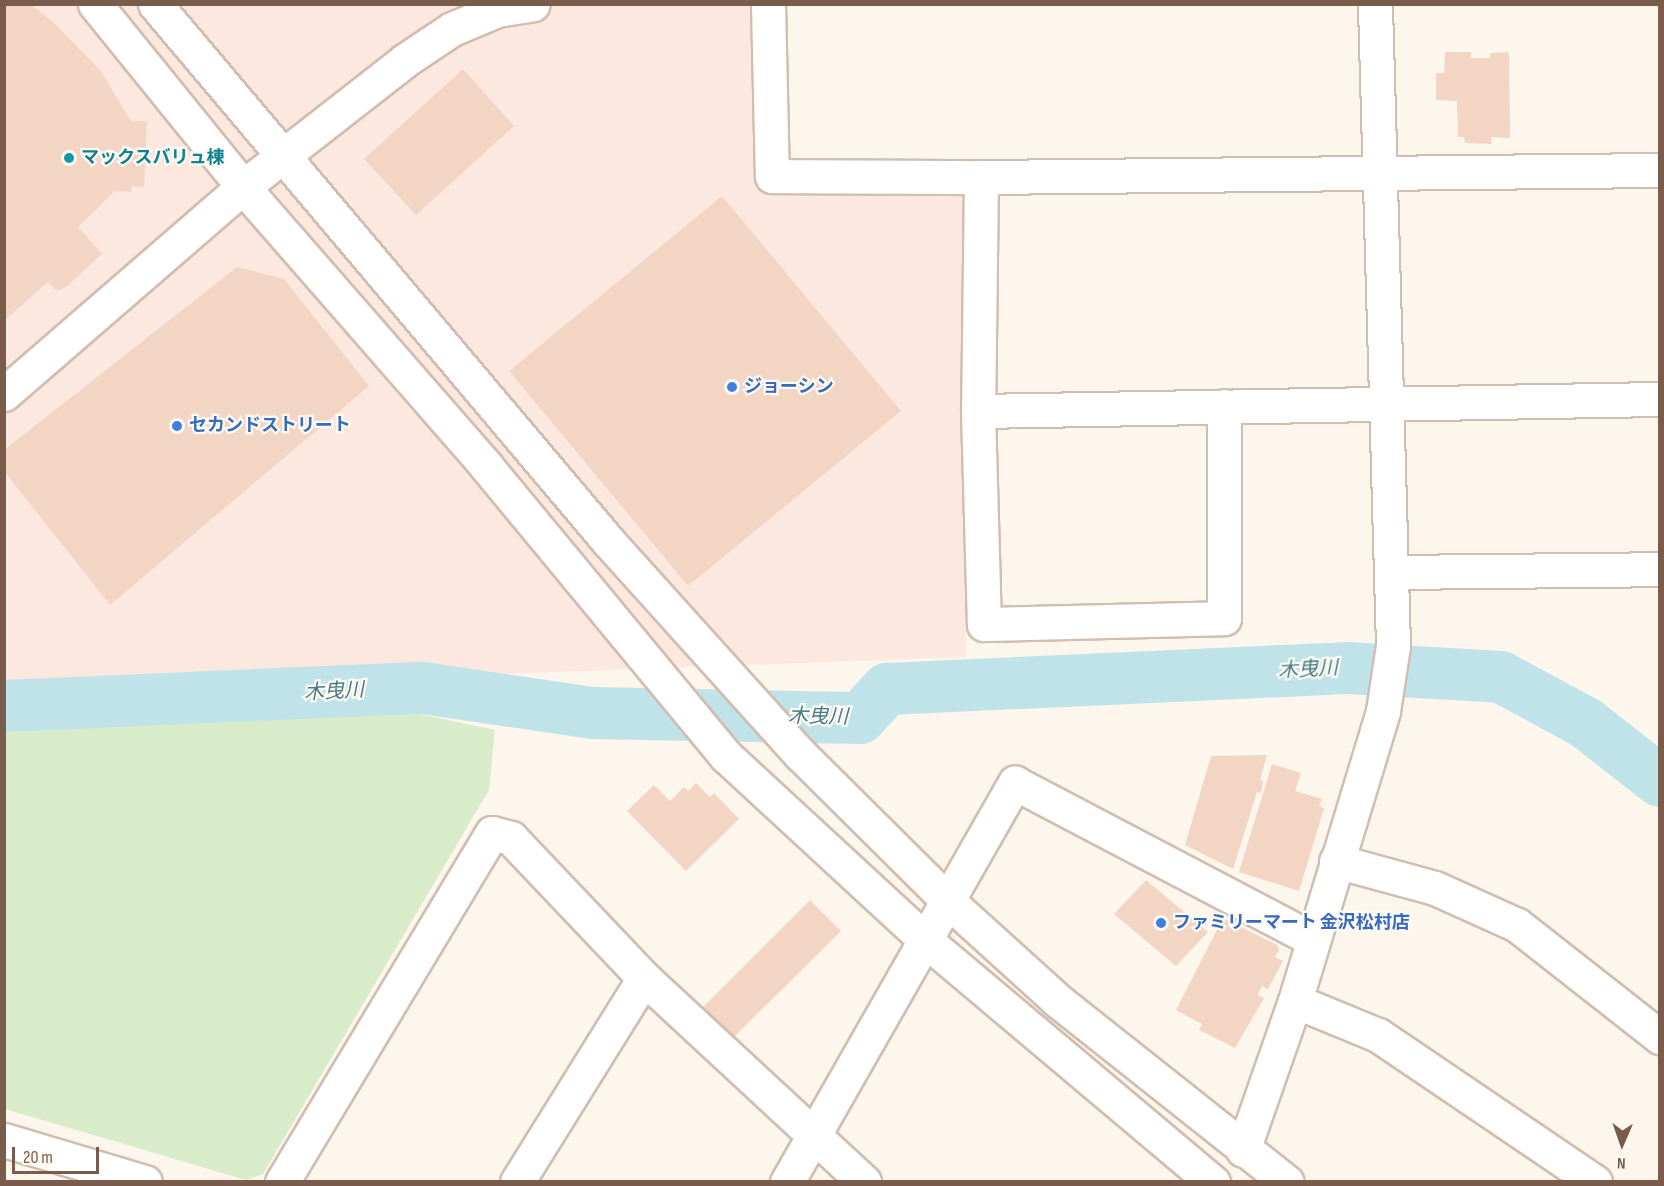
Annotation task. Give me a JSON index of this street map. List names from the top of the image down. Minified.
{"water":["木曳川"],"places":["マックスバリュ棟","ジョーシン","セカンドストリート","ファミリーマート 金沢松村店"],"scale_bar":"20 m","north":"bottom"}
